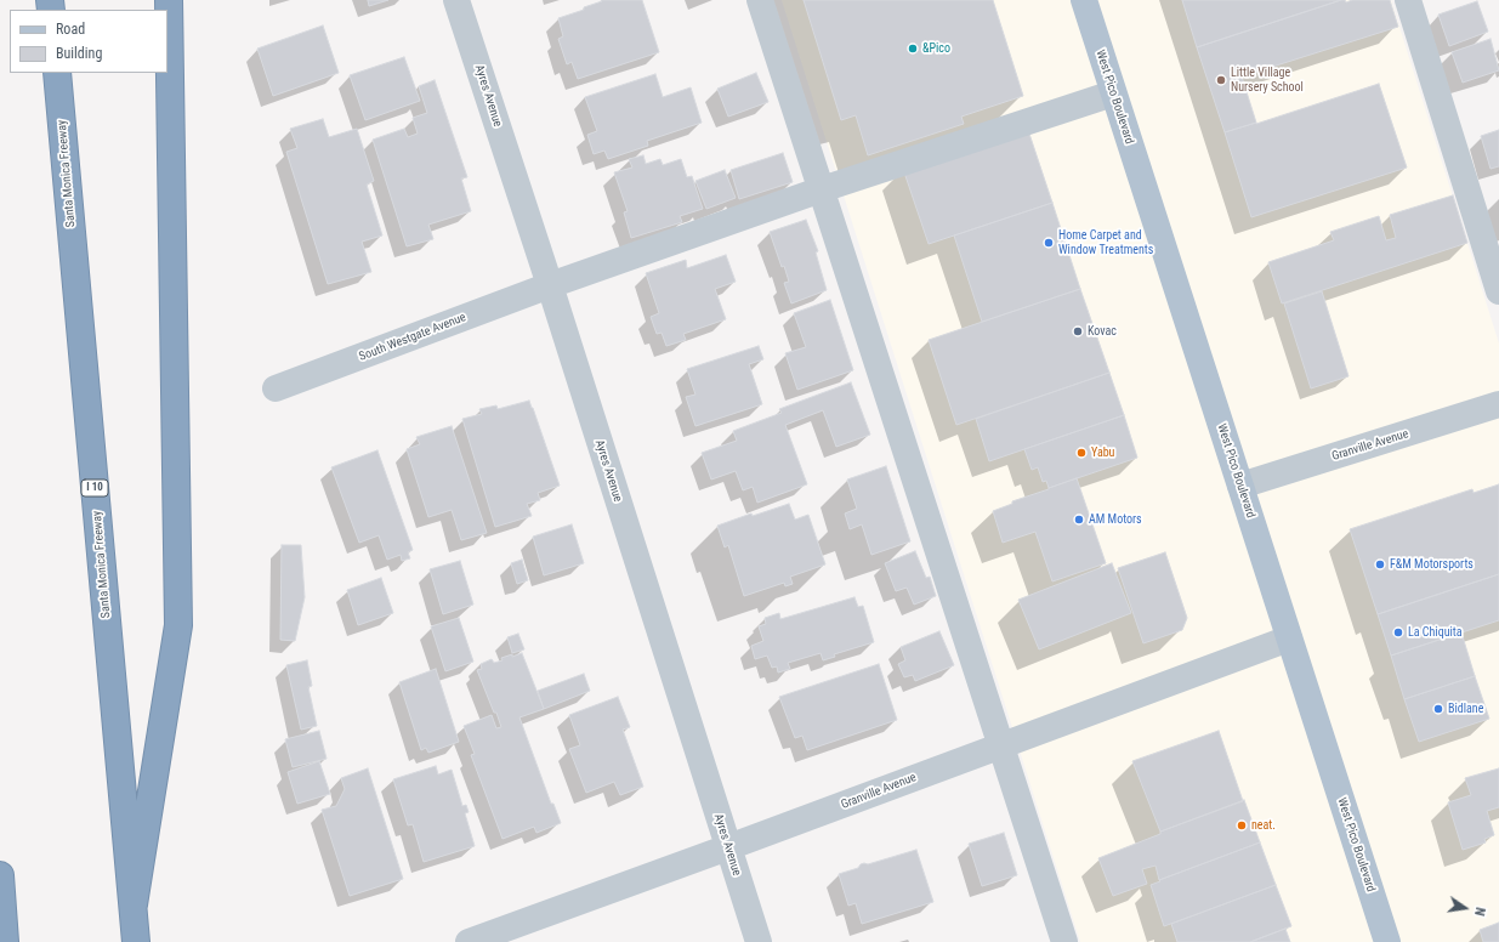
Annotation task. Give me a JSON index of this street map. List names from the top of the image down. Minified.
{"streets":{"highway":["Santa Monica Freeway","I 10"],"main road":["West Pico Boulevard"],"street":["Ayres Avenue","South Westgate Avenue","Granville Avenue"]},"crossings":[["Ayres Avenue","South Westgate Avenue"],["Ayres Avenue","Granville Avenue"],["West Pico Boulevard","South Westgate Avenue"],["West Pico Boulevard","Granville Avenue"]],"places":["&Pico","Little Village Nursery School","Home Carpet and Window Treatments","Kovac","Yabu","AM Motors","F&M Motorsports","La Chiquita","Bidlane","neat."],"legend":["Road","Building"],"north":"right"}
